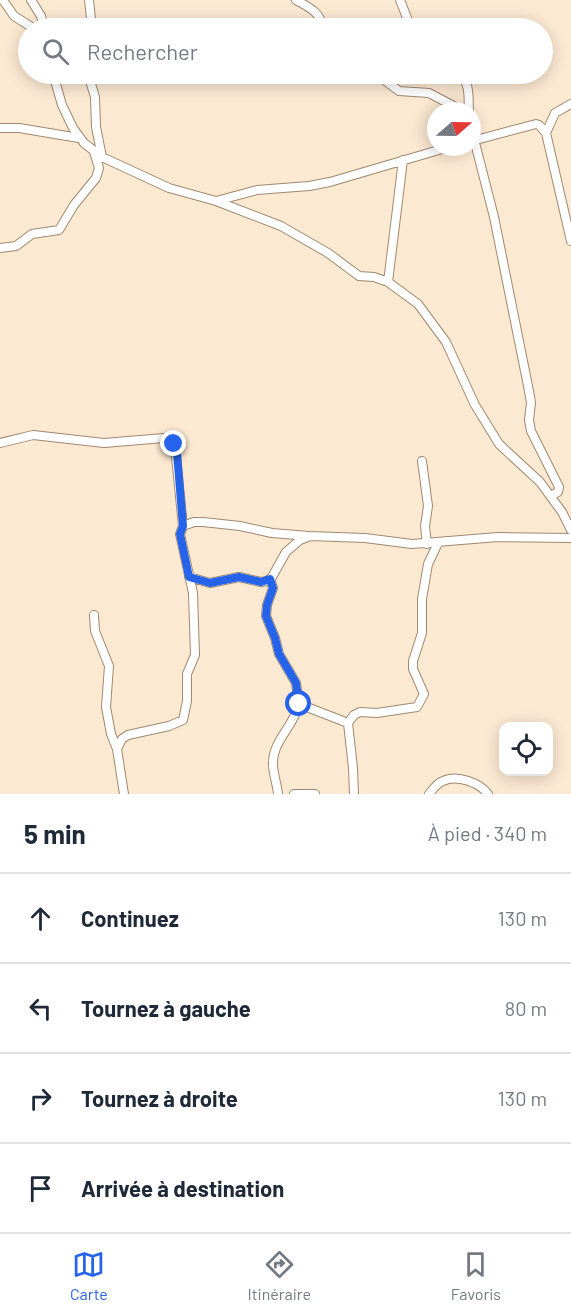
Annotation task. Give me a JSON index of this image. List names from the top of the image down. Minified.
{"north":"right","page":{"search":"Rechercher","heading":["5 min","À pied · 340 m"],"list":[["Continuez","130 m"],["Tournez à gauche","80 m"],["Tournez à droite","130 m"],"Arrivée à destination"],"nav":["Carte","Itinéraire","Favoris"]}}
